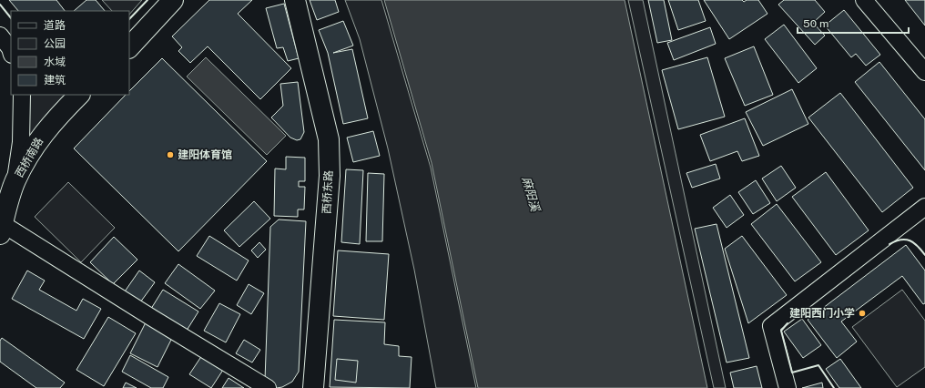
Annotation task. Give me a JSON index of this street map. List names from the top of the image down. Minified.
{"streets":{"main road":["西桥南路","西桥东路"]},"water":["麻阳溪"],"places":["建阳体育馆","建阳西门小学"],"legend":["道路","公园","水域","建筑"],"scale_bar":"50 m"}
